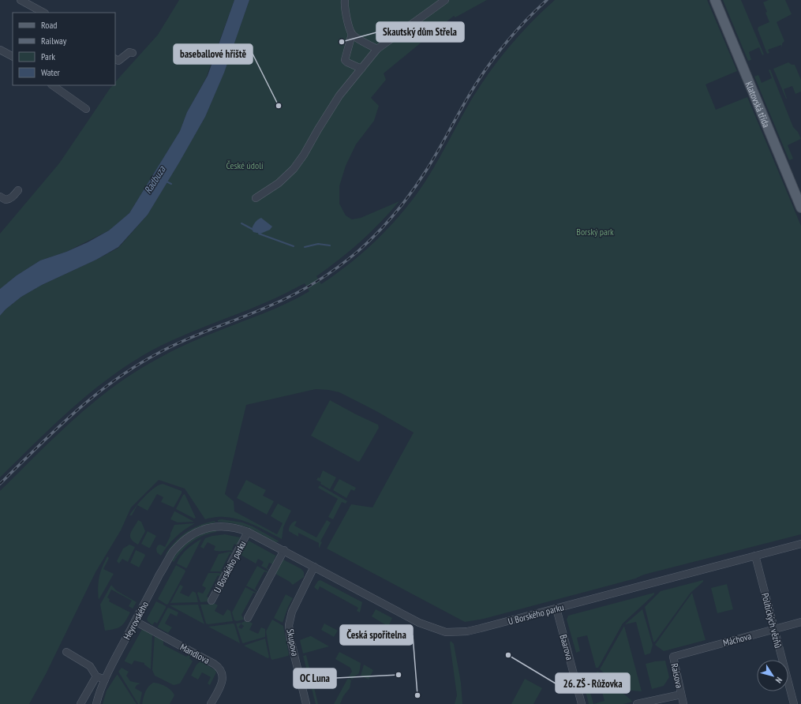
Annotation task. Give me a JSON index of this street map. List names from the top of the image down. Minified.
{"streets":{"main road":["Klatovská třída"],"street":["U Borského parku","Heyrovského","Politických vězňů","Máchova","Skupova","Baarova","Mandlova","Raisova"]},"crossings":[["U Borského parku","Heyrovského"],["U Borského parku","Politických vězňů"],["U Borského parku","Skupova"],["U Borského parku","Baarova"],["Heyrovského","Mandlova"],["Politických vězňů","Máchova"],["Máchova","Raisova"]],"water":["Radbuza"],"parks":["České údolí","Borský park"],"places":["Skautský dům Střela","baseballové hřiště","26. ZŠ - Růžovka","OC Luna","Česká spořitelna"],"legend":["Road","Railway","Park","Water"],"north":"bottom right"}
